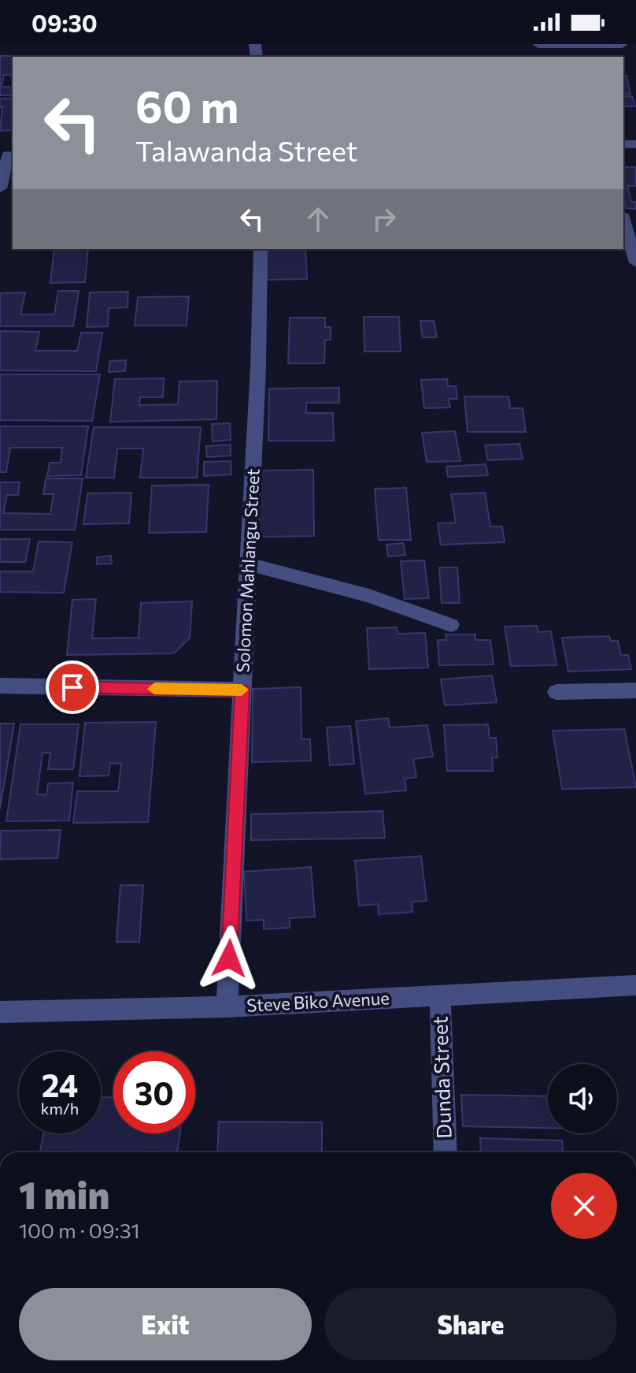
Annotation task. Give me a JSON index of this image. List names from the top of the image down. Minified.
{"streets":{"street":["Solomon Mahlangu Street","Steve Biko Avenue","Dunda Street"]},"crossings":[["Solomon Mahlangu Street","Steve Biko Avenue"],["Steve Biko Avenue","Dunda Street"]],"page":{"status":"09:30","turn":["60 m","Talawanda Street"],"speed":"24 km/h","limit":"30","heading":["1 min","100 m · 09:31"],"buttons":["Exit","Share"]}}
